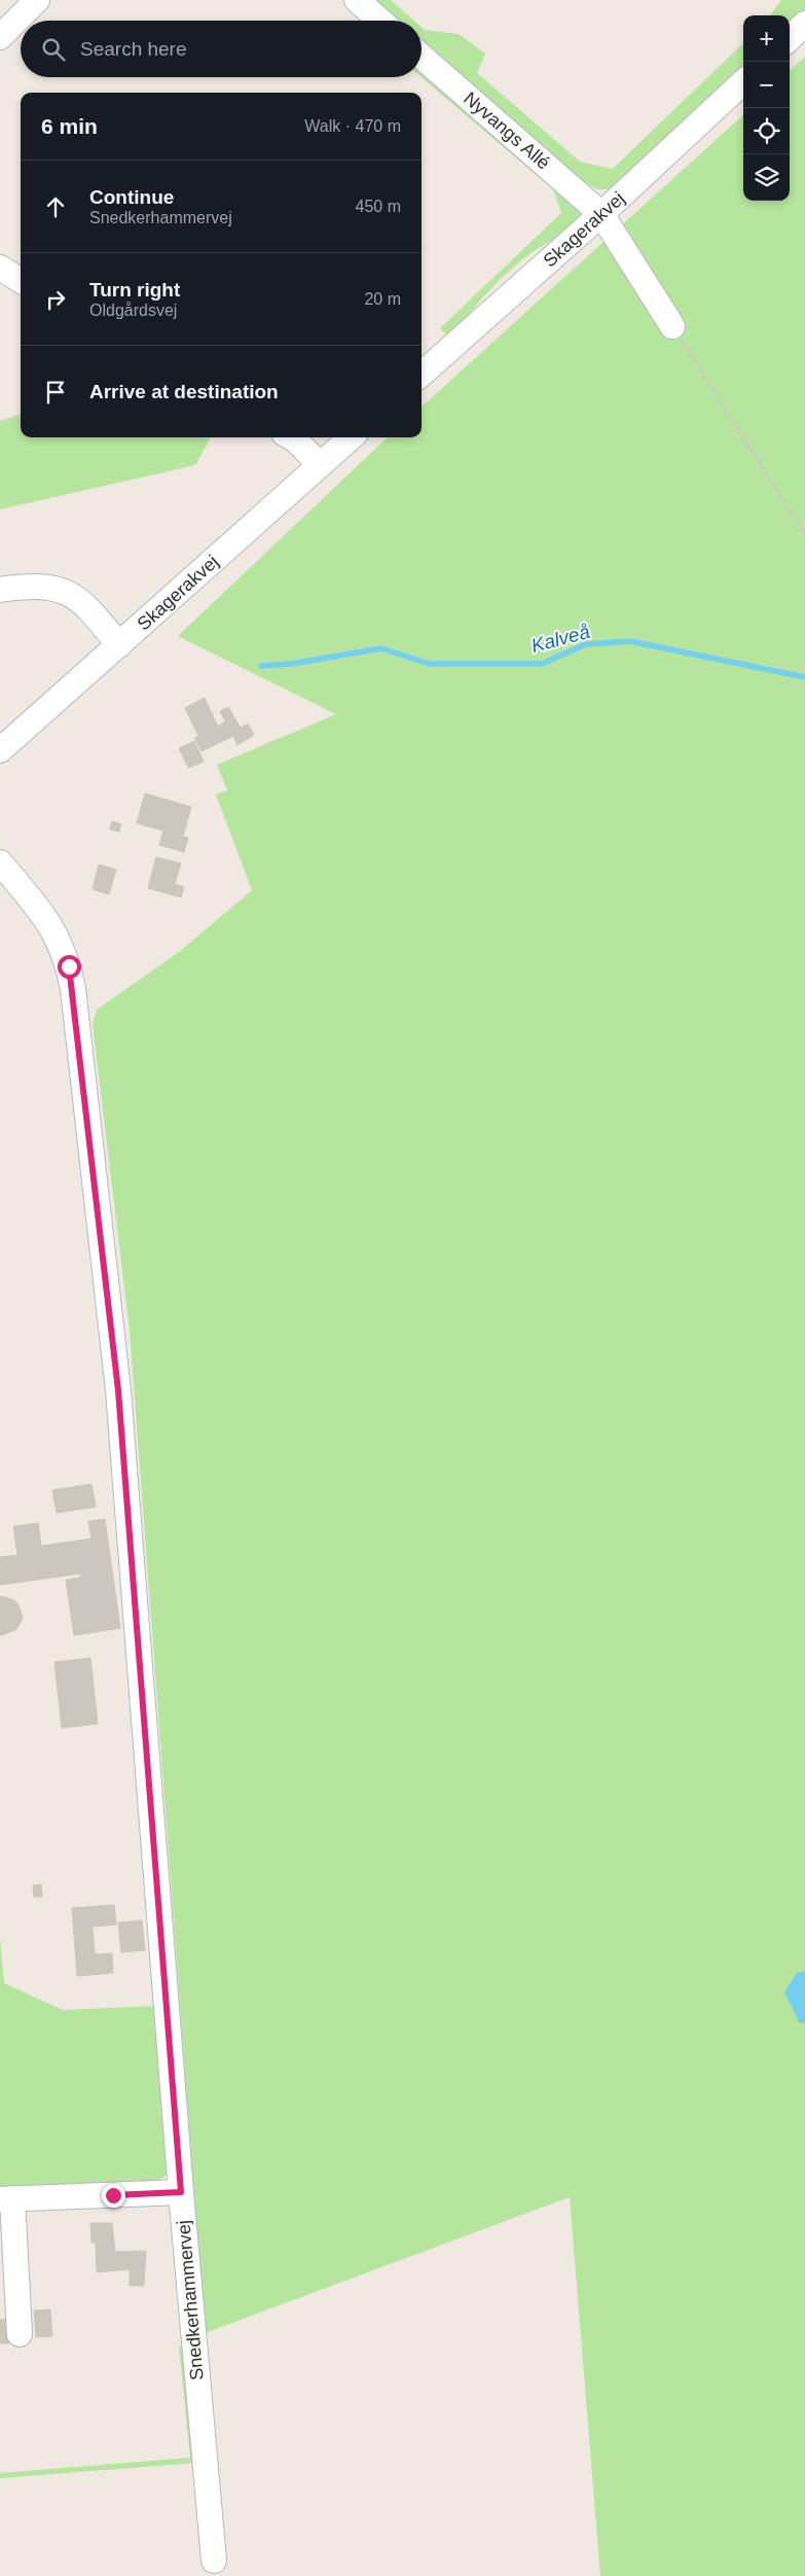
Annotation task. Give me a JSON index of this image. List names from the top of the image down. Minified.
{"streets":{"street":["Nyvangs Allé","Skagerakvej","Snedkerhammervej"]},"crossings":[["Nyvangs Allé","Skagerakvej"]],"water":["Kalveå"],"page":{"map_buttons":["+","−"],"search":"Search here","heading":["6 min","Walk · 470 m"],"list":[["Continue","Snedkerhammervej","450 m"],["Turn right","Oldgårdsvej","20 m"],"Arrive at destination"]}}
